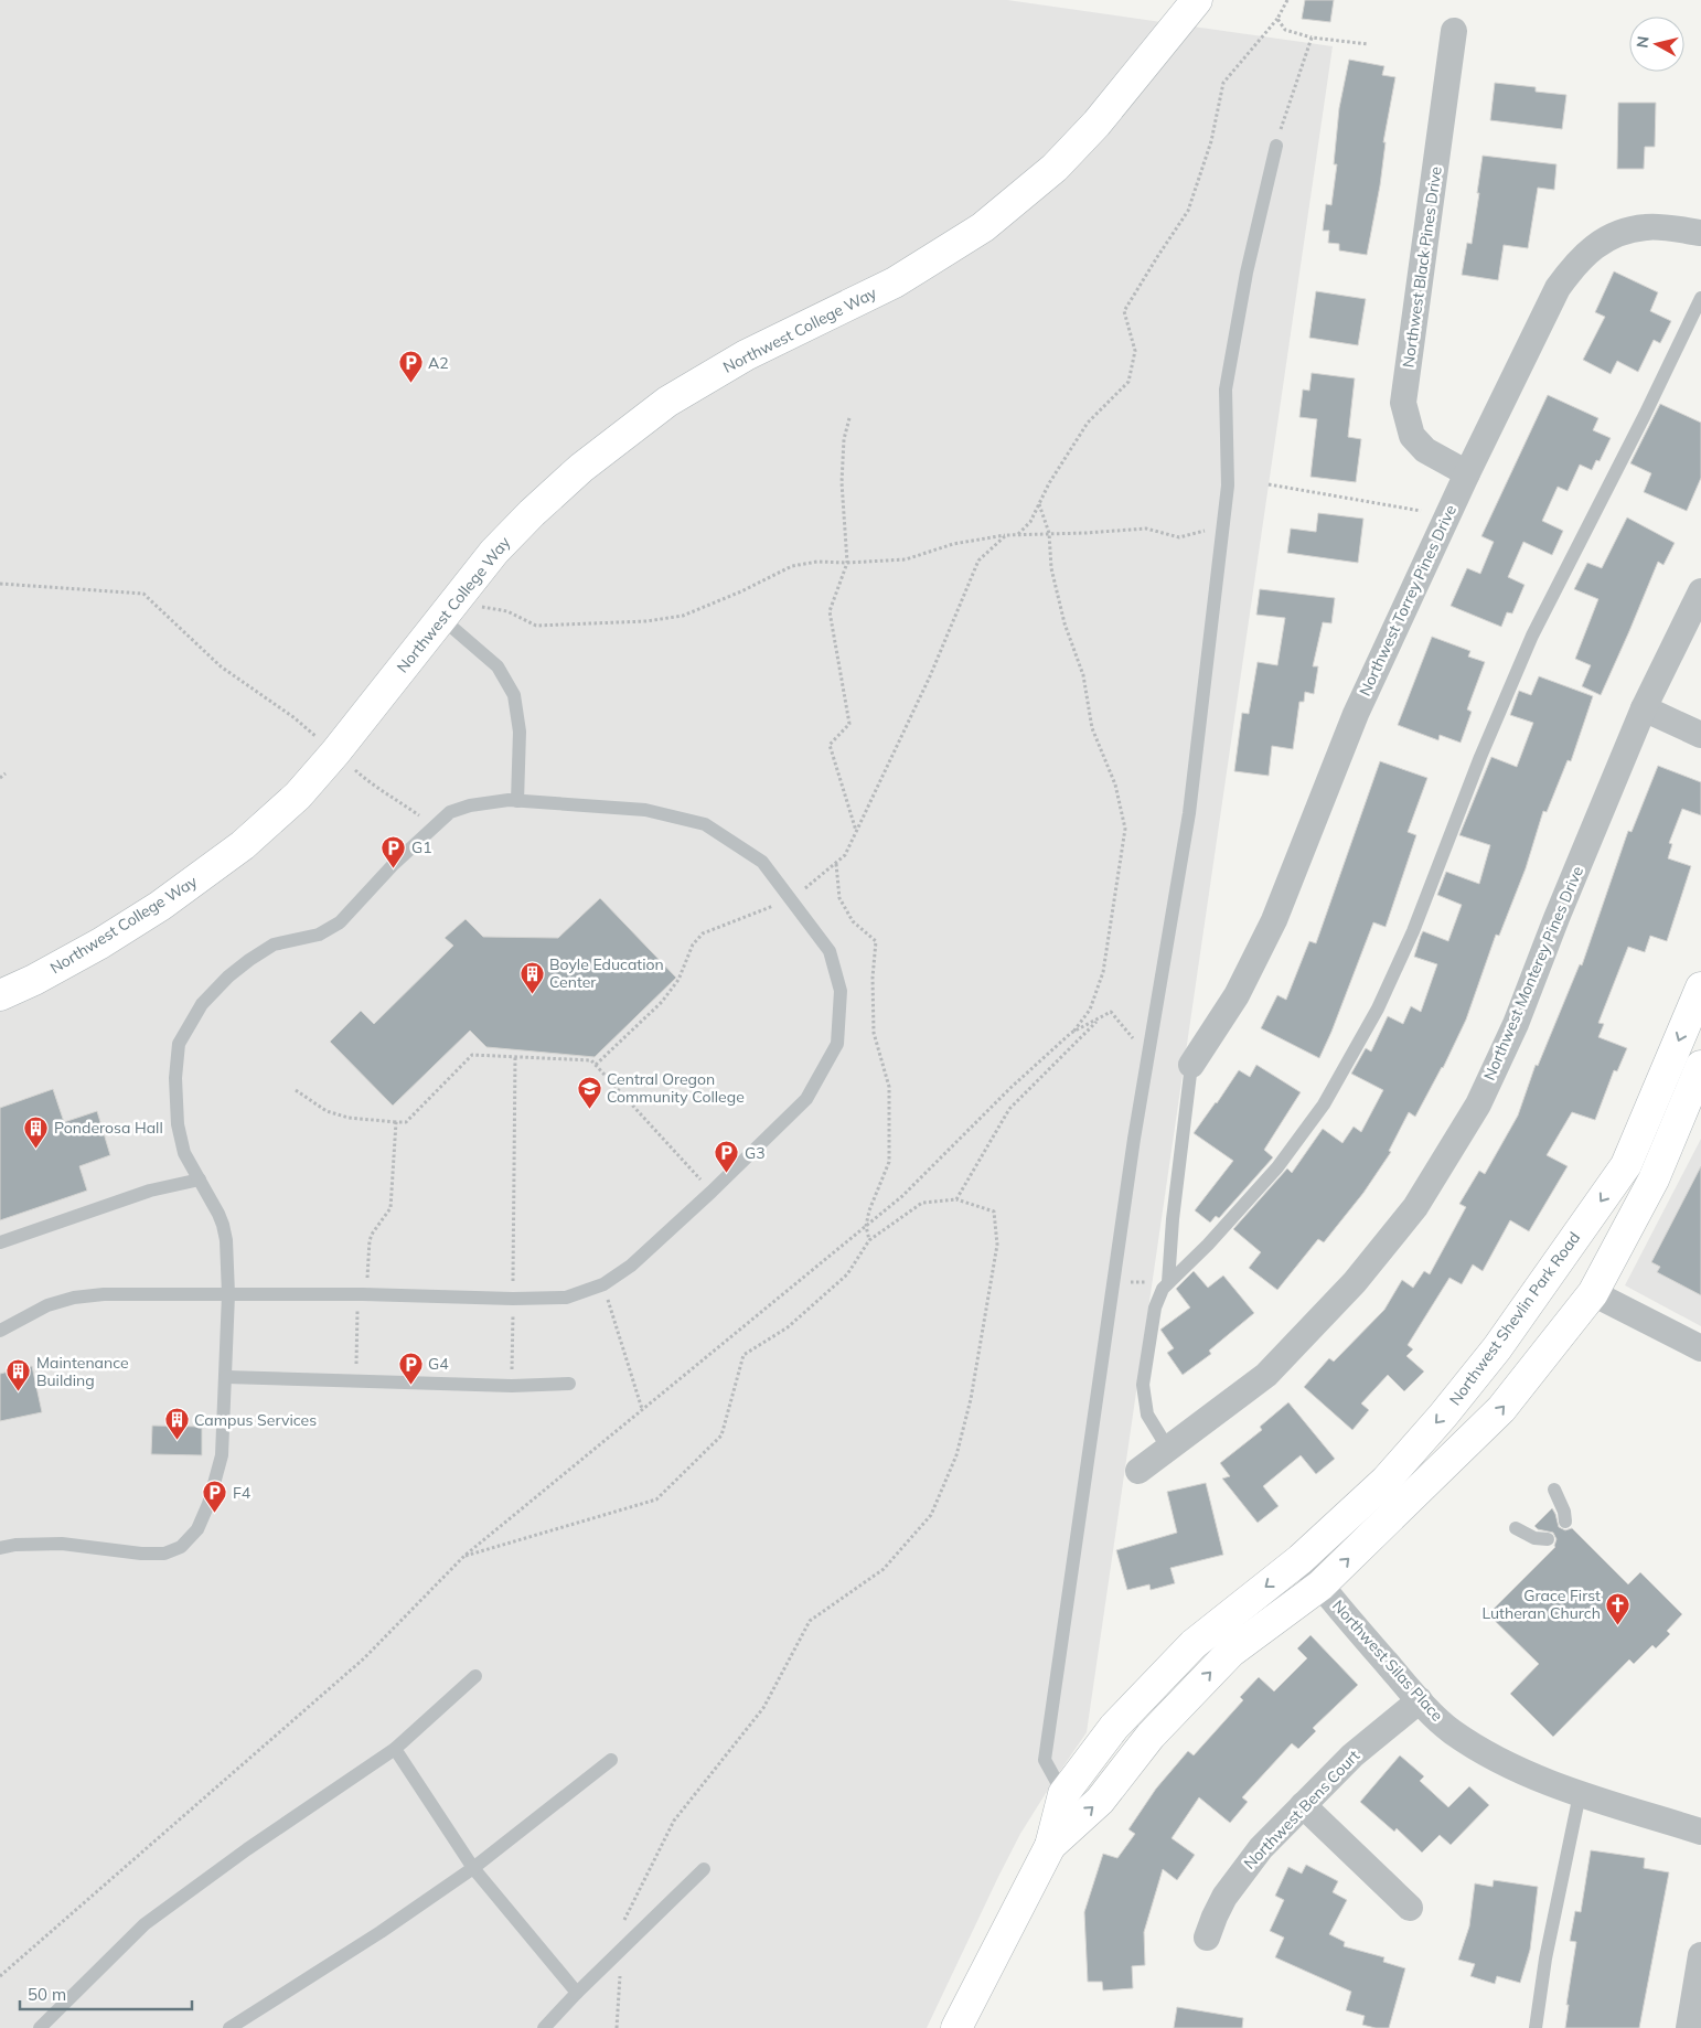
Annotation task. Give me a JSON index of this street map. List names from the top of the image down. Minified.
{"streets":{"main road":["Northwest College Way","Northwest Shevlin Park Road"],"street":["Northwest Black Pines Drive","Northwest Torrey Pines Drive","Northwest Monterey Pines Drive","Northwest Silas Place","Northwest Bens Court"]},"crossings":[["Northwest Black Pines Drive","Northwest Torrey Pines Drive"],["Northwest Shevlin Park Road","Northwest Silas Place"],["Northwest Silas Place","Northwest Bens Court"]],"places":{"parking":["A2","G1","G3","G4","F4"],"building":["Boyle Education Center","Ponderosa Hall","Maintenance Building","Campus Services"],"school or university":["Central Oregon Community College"],"church":["Grace First Lutheran Church"]},"scale_bar":"50 m","north":"left"}
